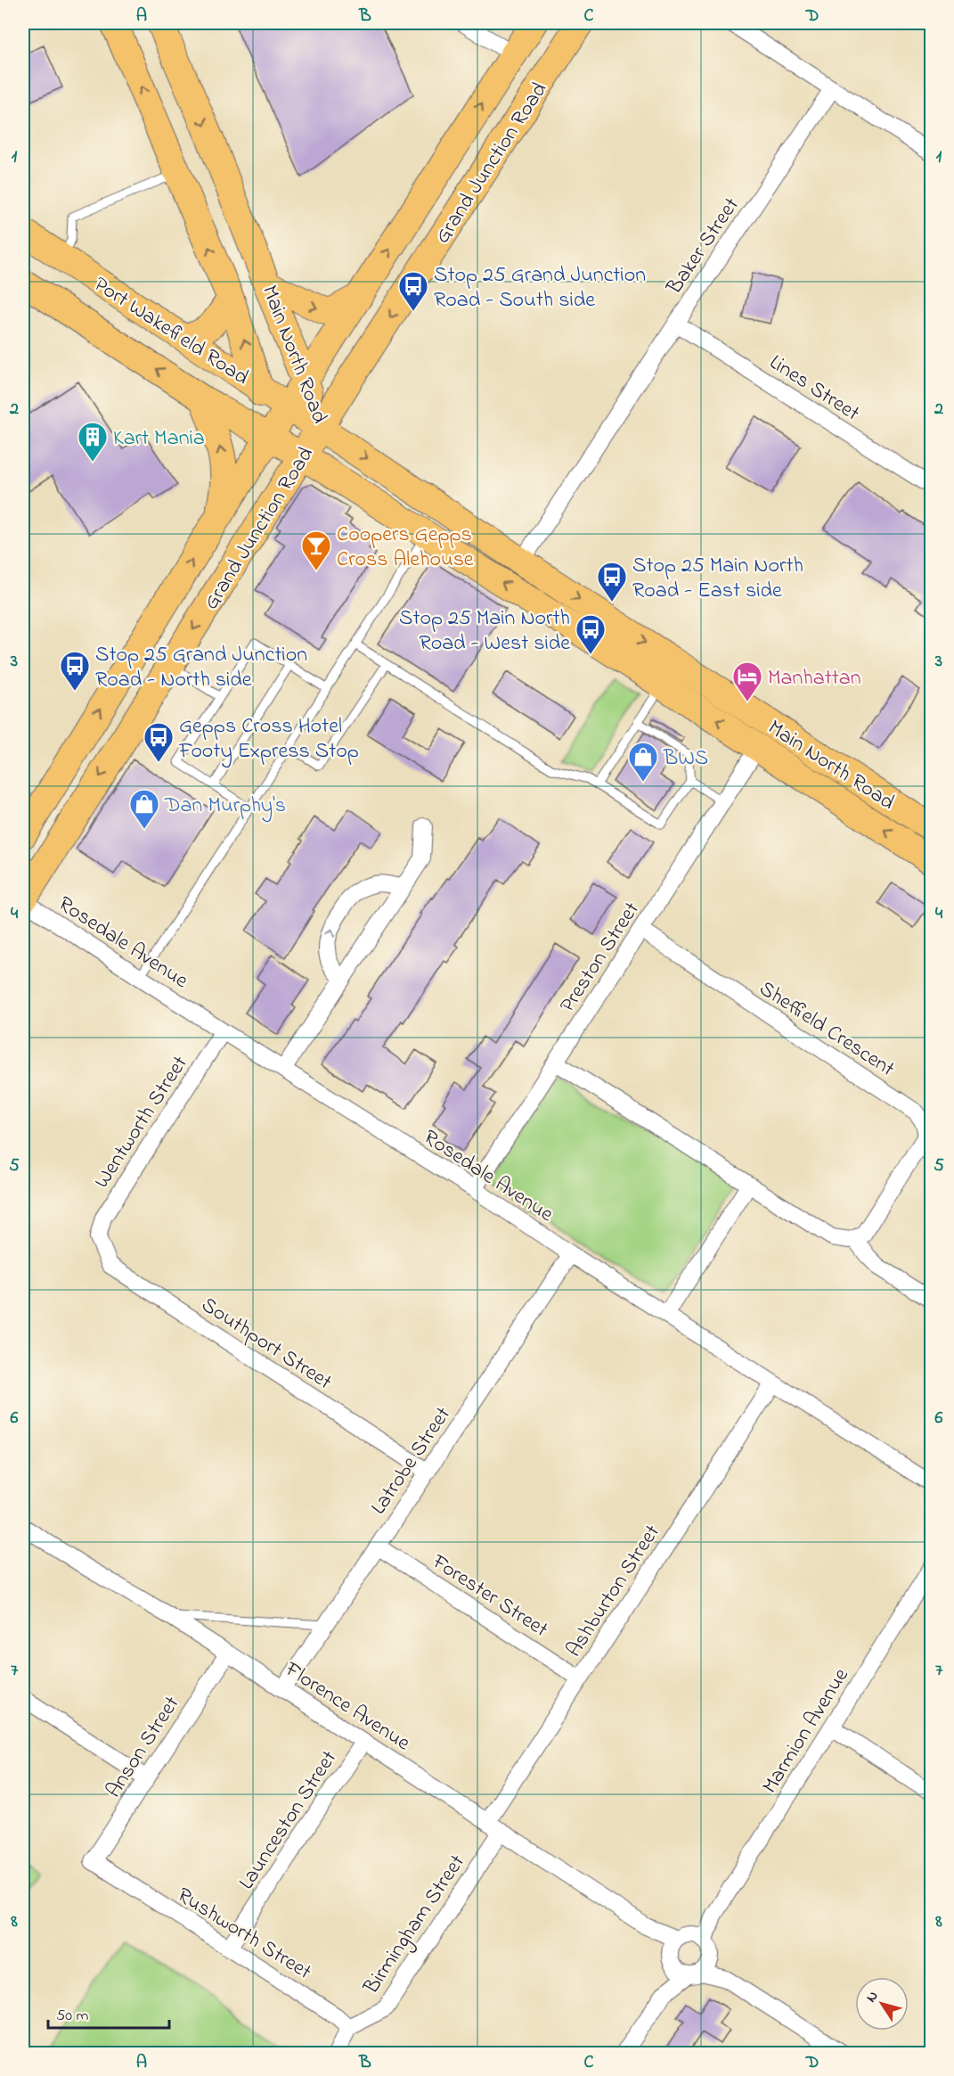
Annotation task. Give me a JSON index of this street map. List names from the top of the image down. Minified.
{"streets":{"highway":["Grand Junction Road","Port Wakefield Road","Main North Road"],"street":["Baker Street","Lines Street","Rosedale Avenue","Preston Street","Sheffield Crescent","Wentworth Street","Southport Street","Latrobe Street","Ashburton Street","Forester Street","Florence Avenue","Marmion Avenue","Anson Street","Launceston Street","Birmingham Street","Rushworth Street"]},"crossings":[["Grand Junction Road","Port Wakefield Road"],["Grand Junction Road","Main North Road"],["Grand Junction Road","Rosedale Avenue"],["Baker Street","Main North Road"],["Baker Street","Lines Street"],["Port Wakefield Road","Main North Road"],["Main North Road","Preston Street"],["Rosedale Avenue","Preston Street"],["Rosedale Avenue","Wentworth Street"],["Rosedale Avenue","Latrobe Street"],["Rosedale Avenue","Ashburton Street"],["Preston Street","Sheffield Crescent"],["Wentworth Street","Southport Street"],["Southport Street","Latrobe Street"],["Latrobe Street","Forester Street"],["Latrobe Street","Florence Avenue"],["Ashburton Street","Forester Street"],["Ashburton Street","Florence Avenue"],["Florence Avenue","Marmion Avenue"],["Florence Avenue","Anson Street"],["Florence Avenue","Launceston Street"],["Florence Avenue","Birmingham Street"],["Anson Street","Rushworth Street"],["Launceston Street","Rushworth Street"],["Birmingham Street","Rushworth Street"]],"places":{"bus stop":["Stop 25 Grand Junction Road - South side","Stop 25 Main North Road - East side","Stop 25 Main North Road - West side","Stop 25 Grand Junction Road - North side","Gepps Cross Hotel Footy Express Stop"],"building":["Kart Mania"],"bar":["Coopers Gepps Cross Alehouse"],"hotel":["Manhattan"],"shop":["BWS","Dan Murphy's"]},"scale_bar":"50 m","north":"top left","grid":{"columns":["A","B","C","D"],"rows":["1","2","3","4","5","6","7","8"]}}
